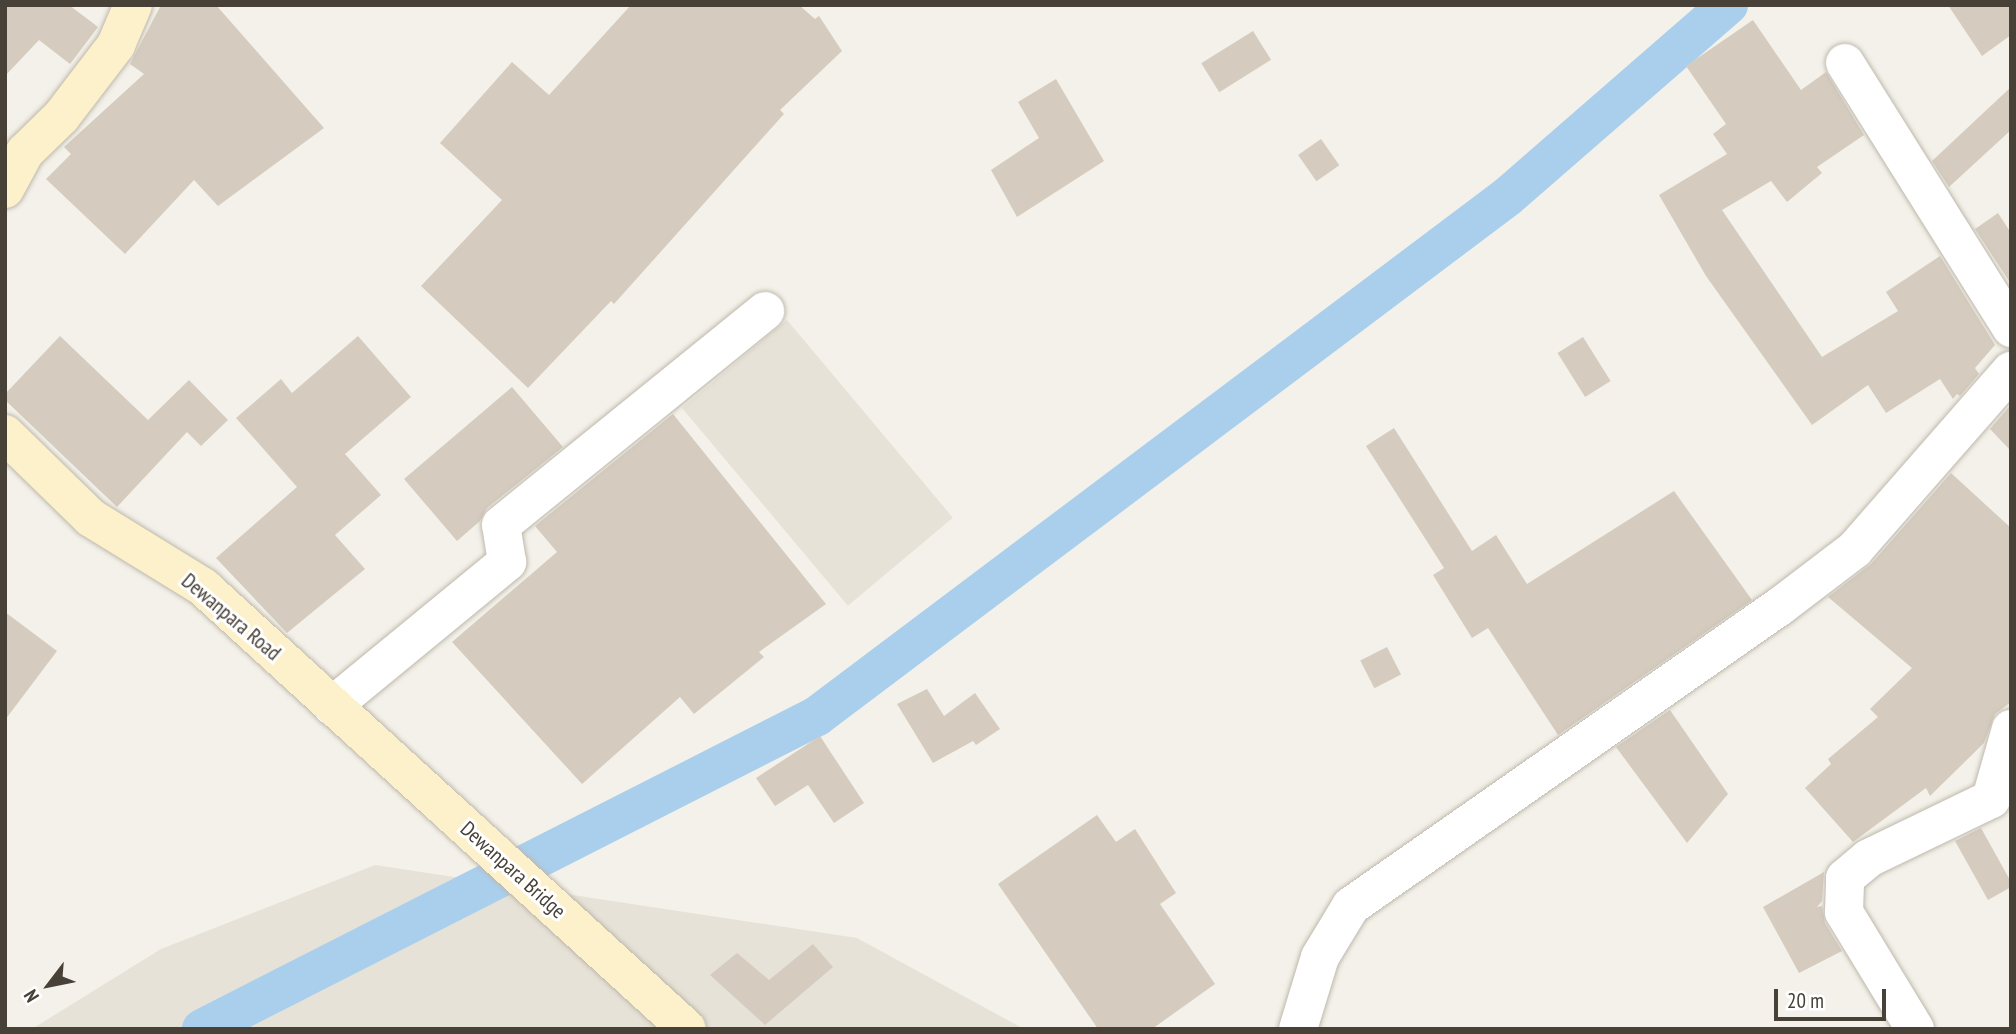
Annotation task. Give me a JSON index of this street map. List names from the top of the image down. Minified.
{"streets":{"street":["Dewanpara Road","Dewanpara Bridge"]},"crossings":[["Dewanpara Road","Dewanpara Bridge"]],"scale_bar":"20 m","north":"bottom left"}
